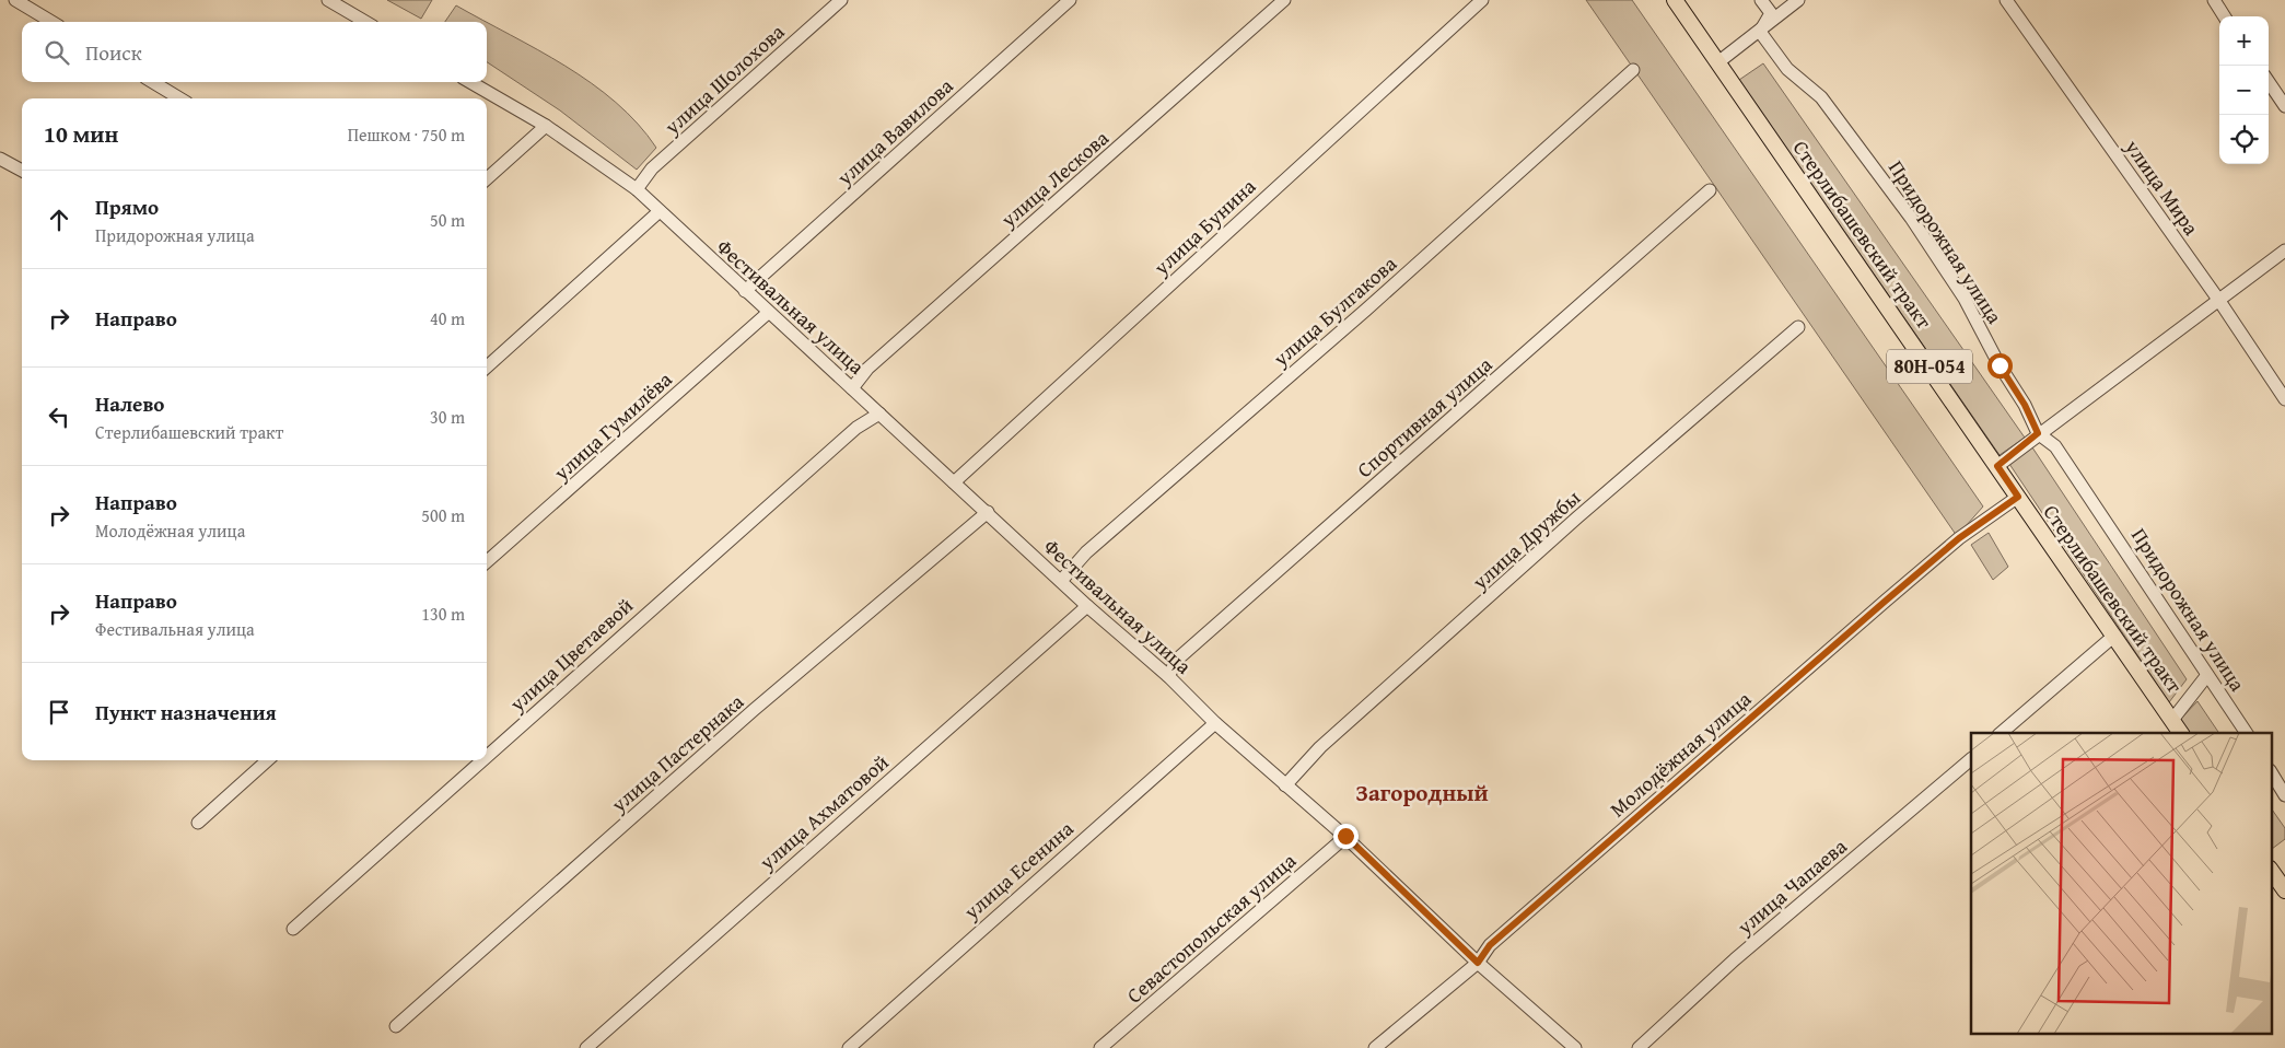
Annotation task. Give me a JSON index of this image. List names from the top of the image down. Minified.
{"streets":{"main road":["Стерлибашевский тракт","80Н-054"],"street":["улица Шолохова","улица Вавилова","улица Лескова","улица Мира","улица Бунина","Придорожная улица","Фестивальная улица","улица Булгакова","Спортивная улица","улица Гумилёва","улица Дружбы","улица Цветаевой","улица Пастернака","Молодёжная улица","улица Ахматовой","улица Есенина","улица Чапаева","Севастопольская улица"]},"crossings":[["улица Шолохова","Фестивальная улица"],["улица Вавилова","Фестивальная улица"],["улица Лескова","Фестивальная улица"],["улица Бунина","Фестивальная улица"],["Стерлибашевский тракт","Молодёжная улица"],["Фестивальная улица","улица Булгакова"],["Фестивальная улица","Спортивная улица"],["Фестивальная улица","улица Гумилёва"],["Фестивальная улица","улица Дружбы"],["Фестивальная улица","улица Цветаевой"],["Фестивальная улица","улица Пастернака"],["Фестивальная улица","Молодёжная улица"],["Фестивальная улица","улица Ахматовой"],["Фестивальная улица","улица Есенина"],["Фестивальная улица","Севастопольская улица"]],"districts":["Загородный"],"page":{"map_buttons":["+","−"],"search":"Поиск","heading":["10 мин","Пешком · 750 m"],"list":[["Прямо","Придорожная улица","50 m"],["Направо","40 m"],["Налево","Стерлибашевский тракт","30 m"],["Направо","Молодёжная улица","500 m"],["Направо","Фестивальная улица","130 m"],"Пункт назначения"]}}
